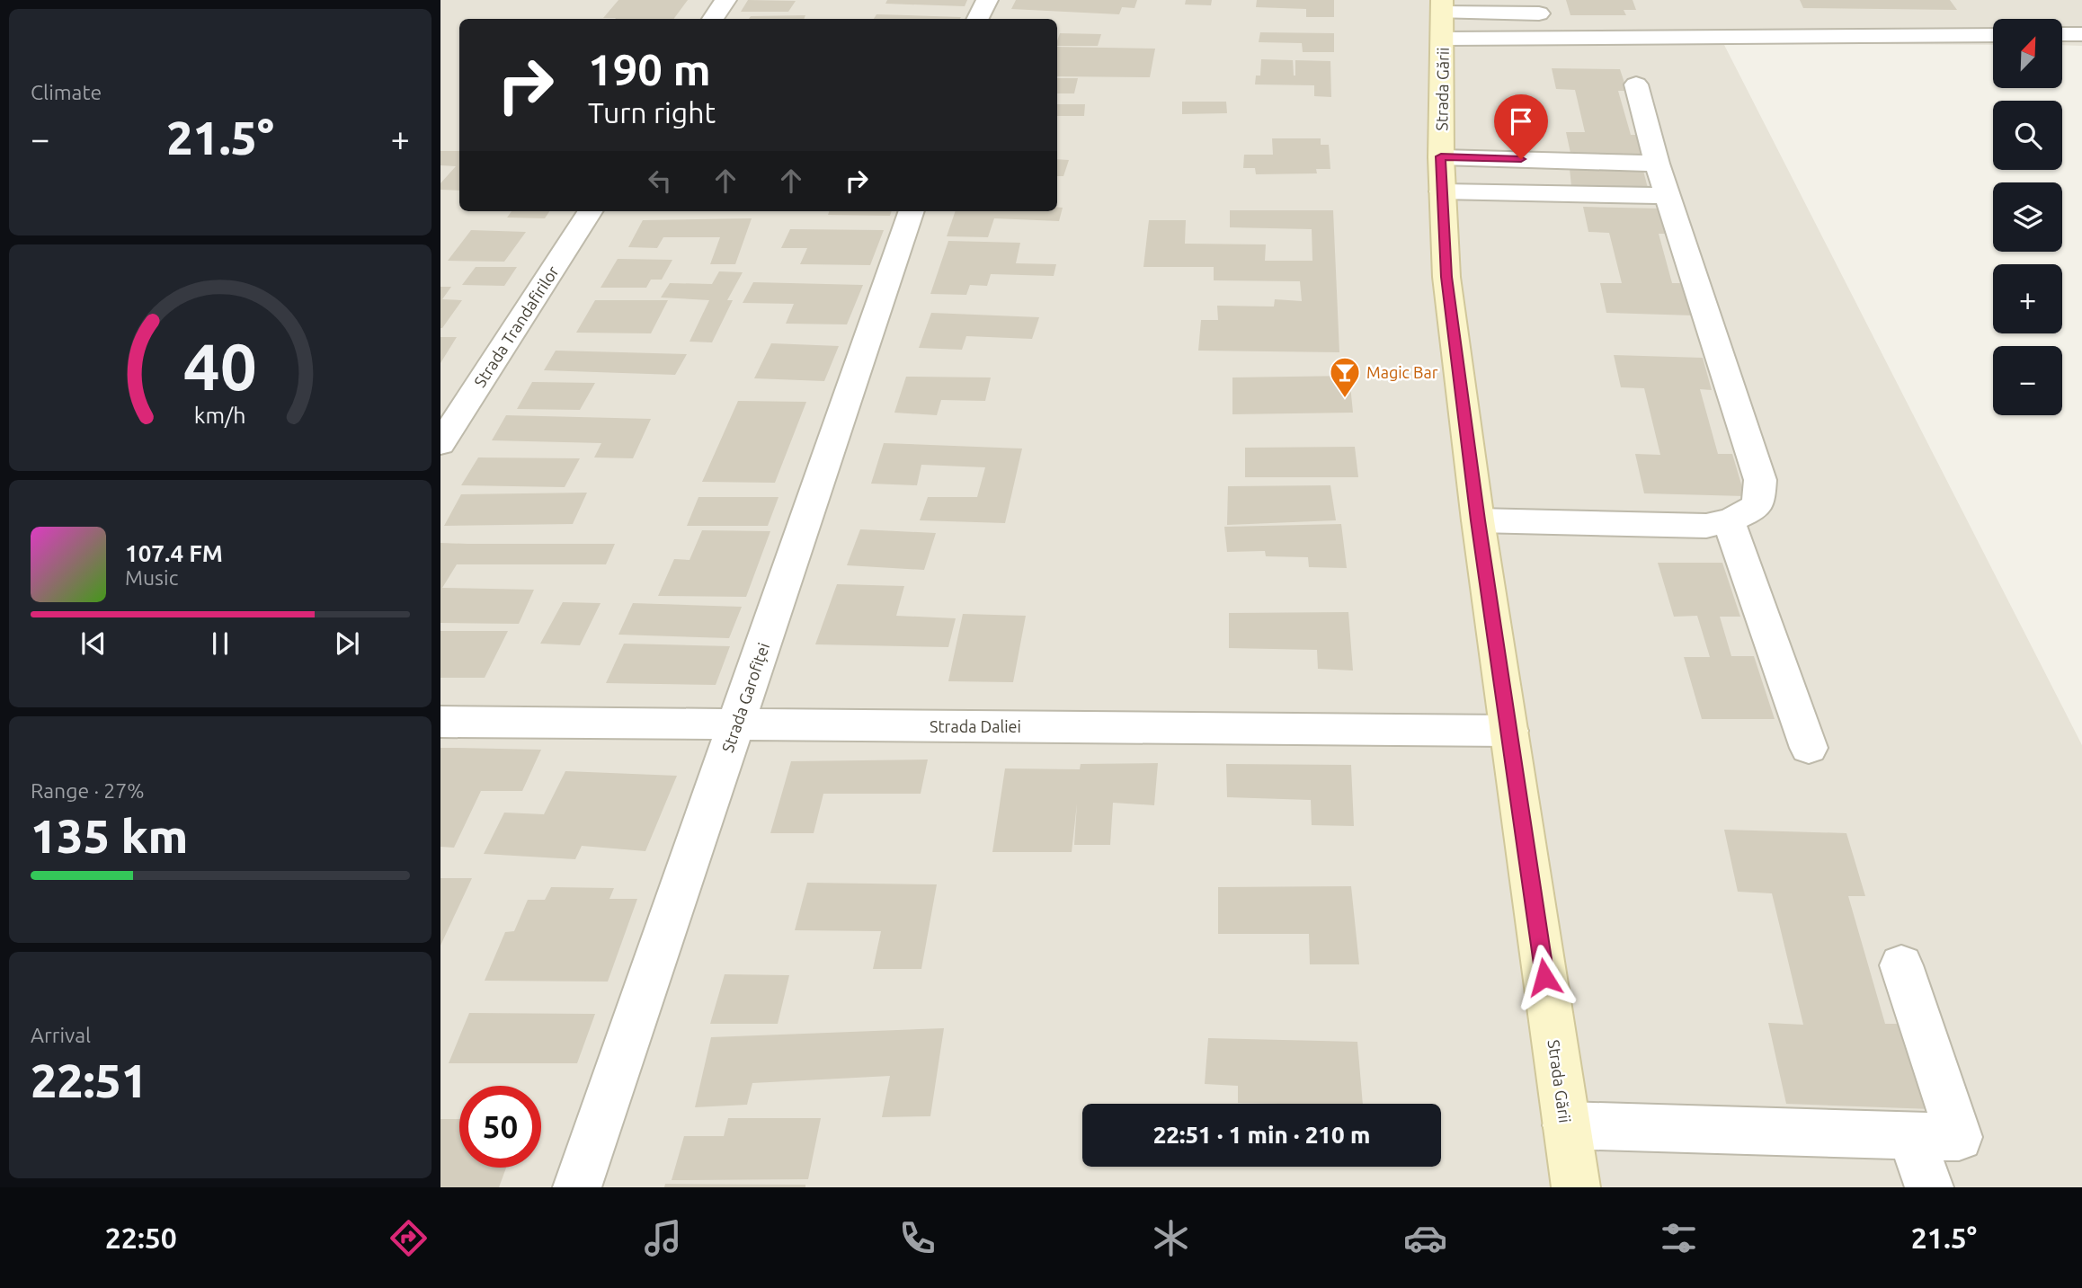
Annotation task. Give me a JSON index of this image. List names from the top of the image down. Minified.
{"streets":{"main road":["Strada Gării"],"street":["Strada Trandafirilor","Strada Garofiței","Strada Daliei"]},"crossings":[["Strada Gării","Strada Daliei"],["Strada Garofiței","Strada Daliei"]],"places":{"bar":["Magic Bar"]},"north":"top right","page":{"tile":["Climate",["Range · 27%","135 km"],["Arrival","22:51"]],"map_buttons":["+","−"],"turn":["190 m","Turn right"],"heat":["−","21.5°","+"],"song":["107.4 FM","Music"],"limit":"50","trip":"22:51 · 1 min · 210 m","tabs":["22:50","21.5°"],"gauge":["40","km/h"]}}
